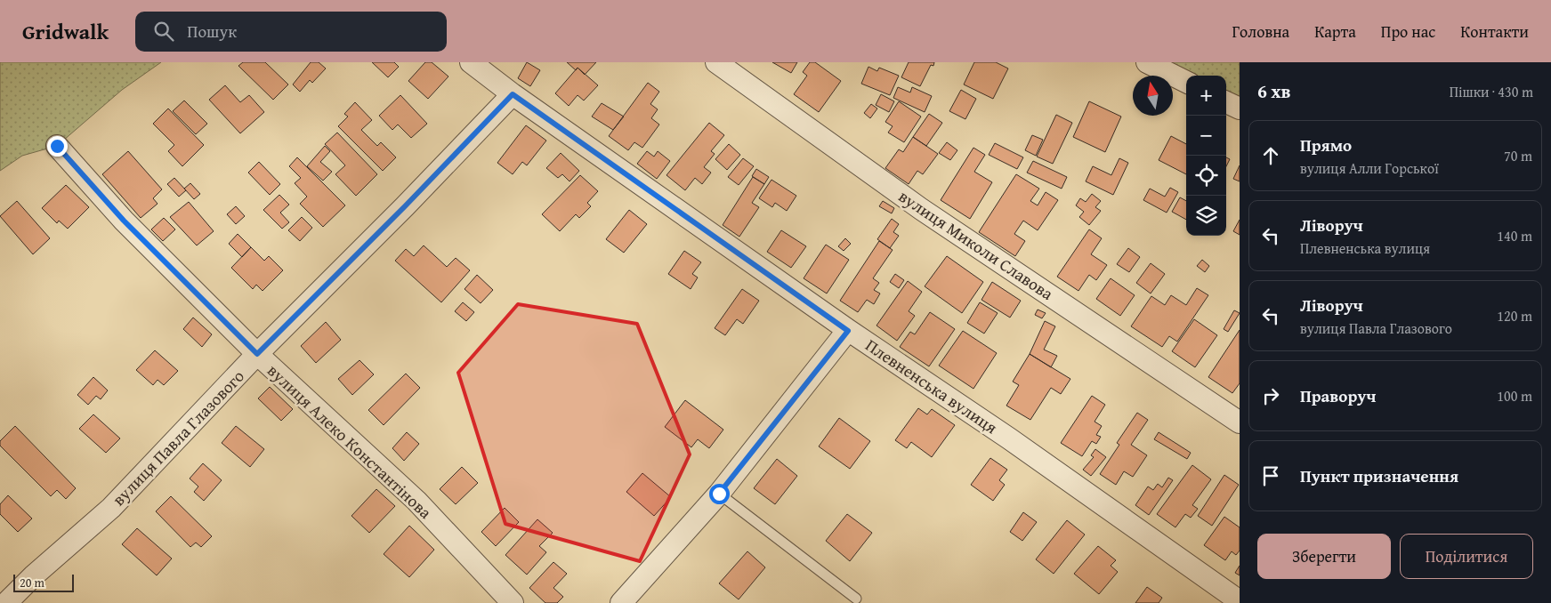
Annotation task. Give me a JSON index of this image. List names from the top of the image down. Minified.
{"streets":{"street":["вулиця Миколи Славова","Плевненська вулиця","вулиця Павла Глазового","вулиця Алеко Константінова"]},"crossings":[["Плевненська вулиця","вулиця Павла Глазового"],["вулиця Павла Глазового","вулиця Алеко Константінова"]],"scale_bar":"20 m","north":"top","page":{"header":"Gridwalk","search":"Пошук","nav":["Головна","Карта","Про нас","Контакти"],"heading":["6 хв","Пішки · 430 m"],"map_buttons":["+","−"],"list":[["Прямо","вулиця Алли Горської","70 m"],["Ліворуч","Плевненська вулиця","140 m"],["Ліворуч","вулиця Павла Глазового","120 m"],["Праворуч","100 m"],"Пункт призначення"],"buttons":["Зберегти","Поділитися"],"scale":"20 m"}}
